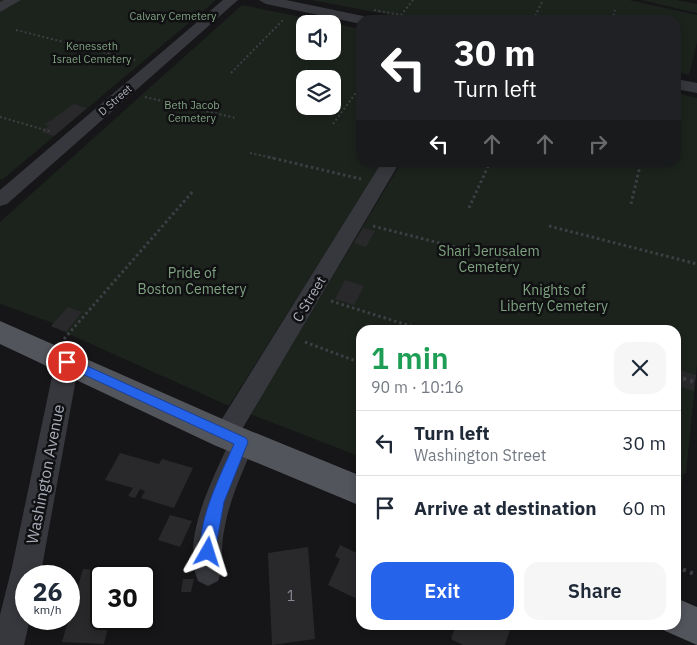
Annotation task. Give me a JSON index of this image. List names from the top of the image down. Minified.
{"streets":{"street":["D Street","C Street","Washington Avenue"]},"parks":["Calvary Cemetery","Kenesseth Israel Cemetery","Beth Jacob Cemetery","Shari Jerusalem Cemetery","Pride of Boston Cemetery","Knights of Liberty Cemetery"],"house_numbers":["1"],"page":{"turn":["30 m","Turn left"],"heading":["1 min","90 m · 10:16"],"list":[{"name":"Turn left","note":"Washington Street","value":"30 m"},{"name":"Arrive at destination","value":"60 m"}],"buttons":["Exit","Share"],"speed":"26 km/h","limit":"30"}}
